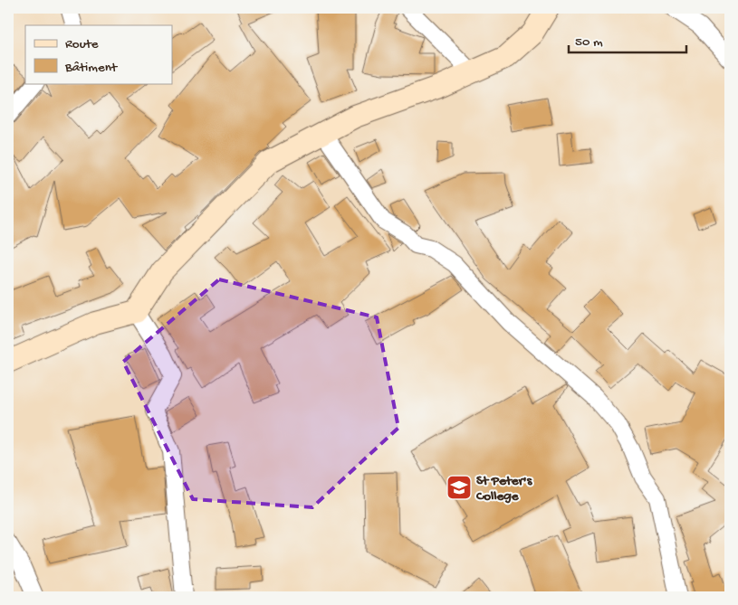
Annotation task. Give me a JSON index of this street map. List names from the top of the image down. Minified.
{"places":{"school or university":["St Peter's College"]},"legend":["Route","Bâtiment"],"scale_bar":"50 m"}
